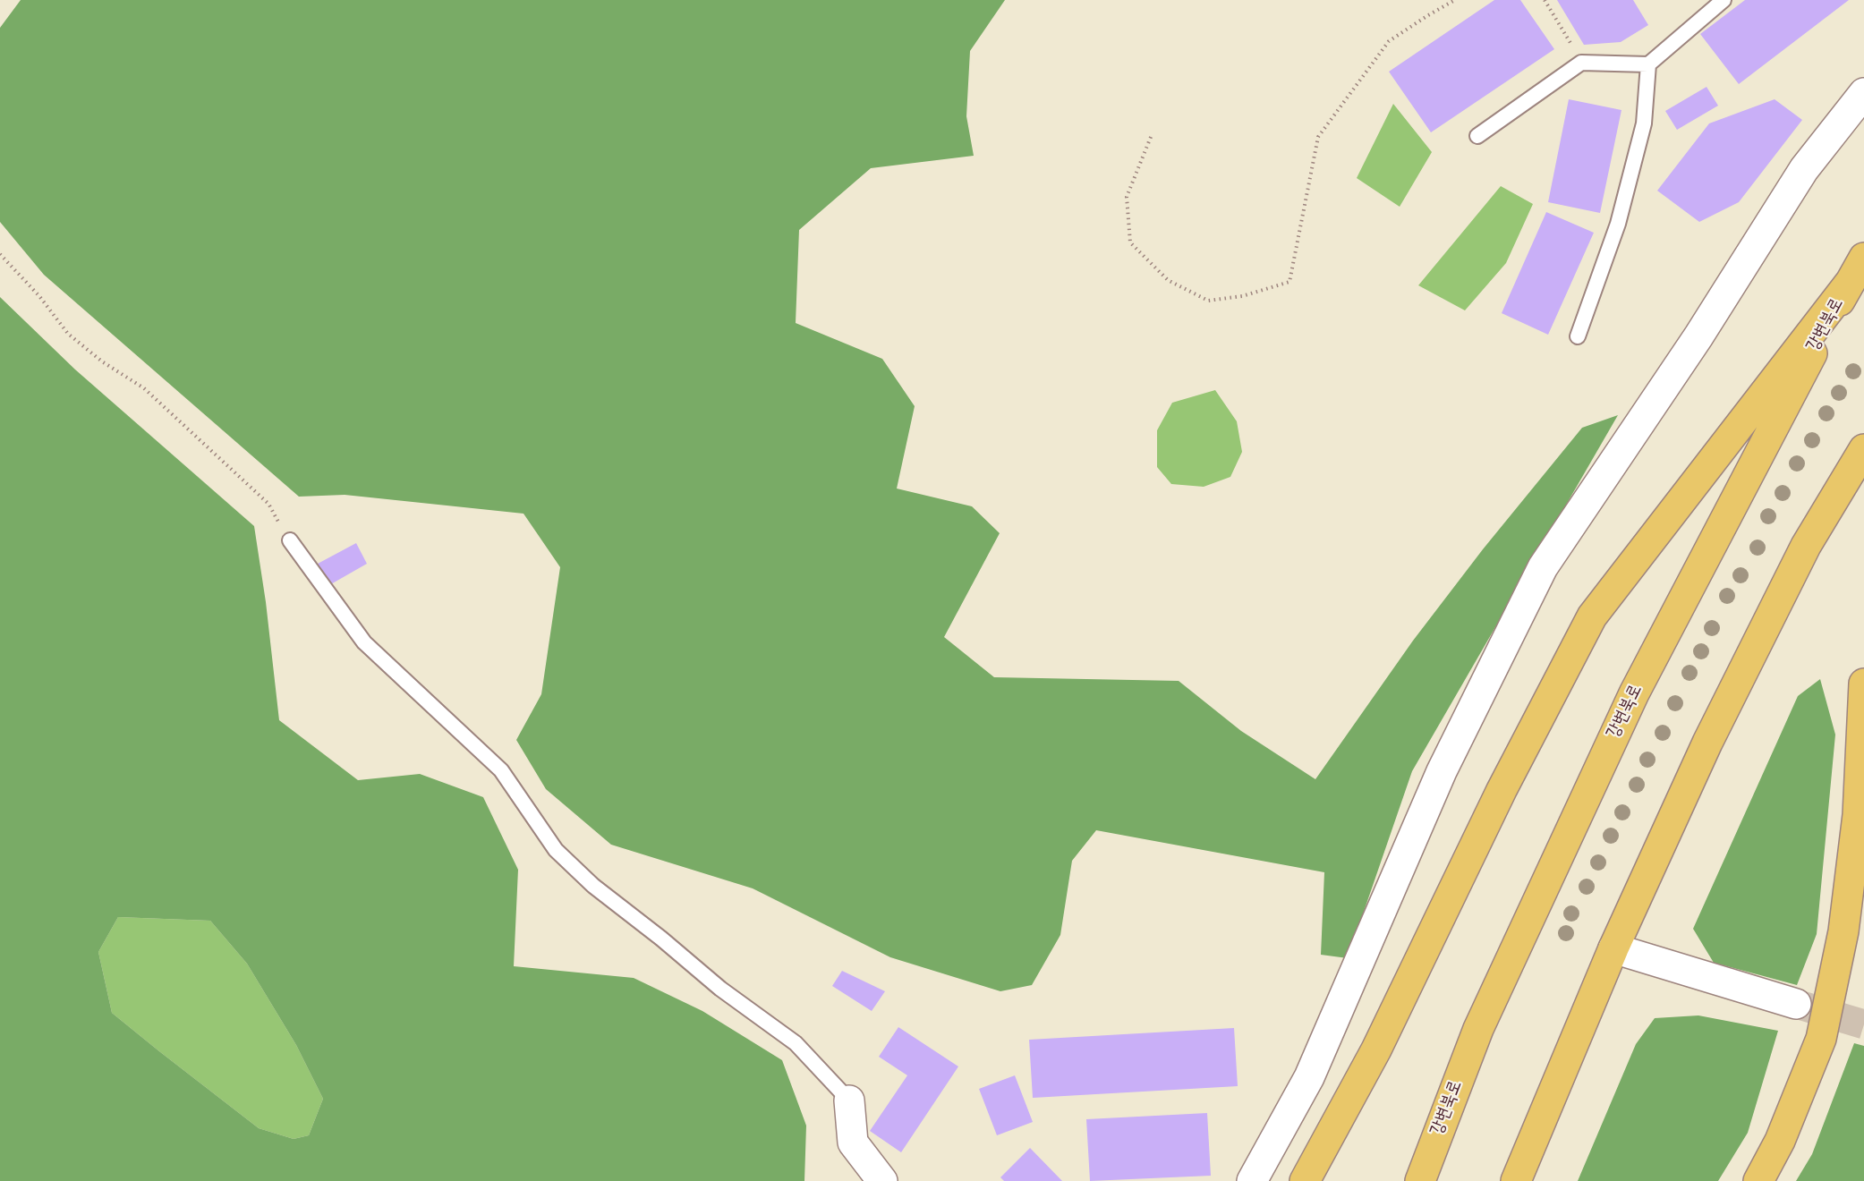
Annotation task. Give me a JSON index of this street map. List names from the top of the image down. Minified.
{"streets":{"highway":["강변북로"]}}
